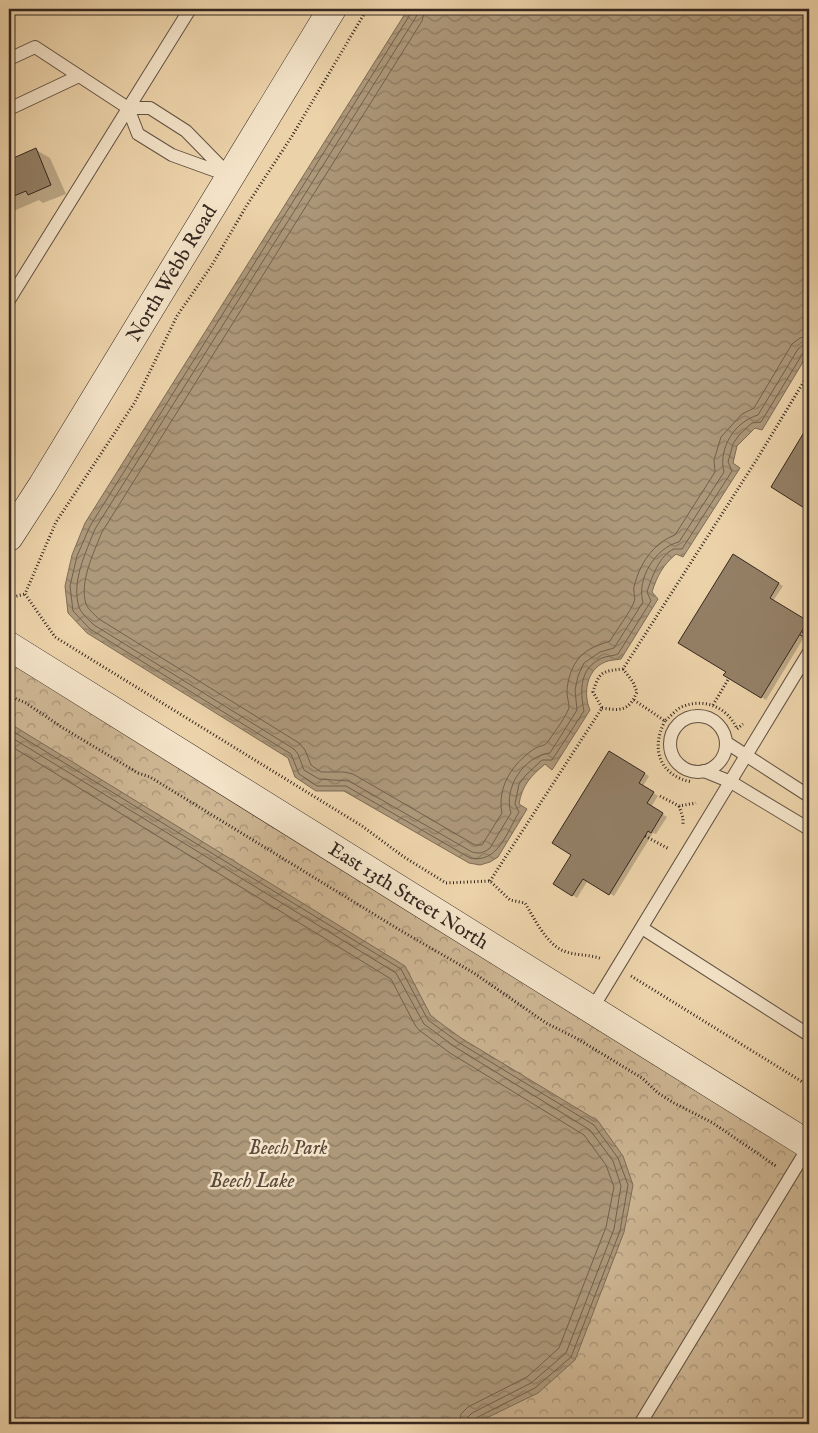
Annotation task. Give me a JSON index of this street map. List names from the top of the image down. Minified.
{"streets":{"main road":["North Webb Road","East 13th Street North"]},"water":["Beech Lake"],"parks":["Beech Park"]}
